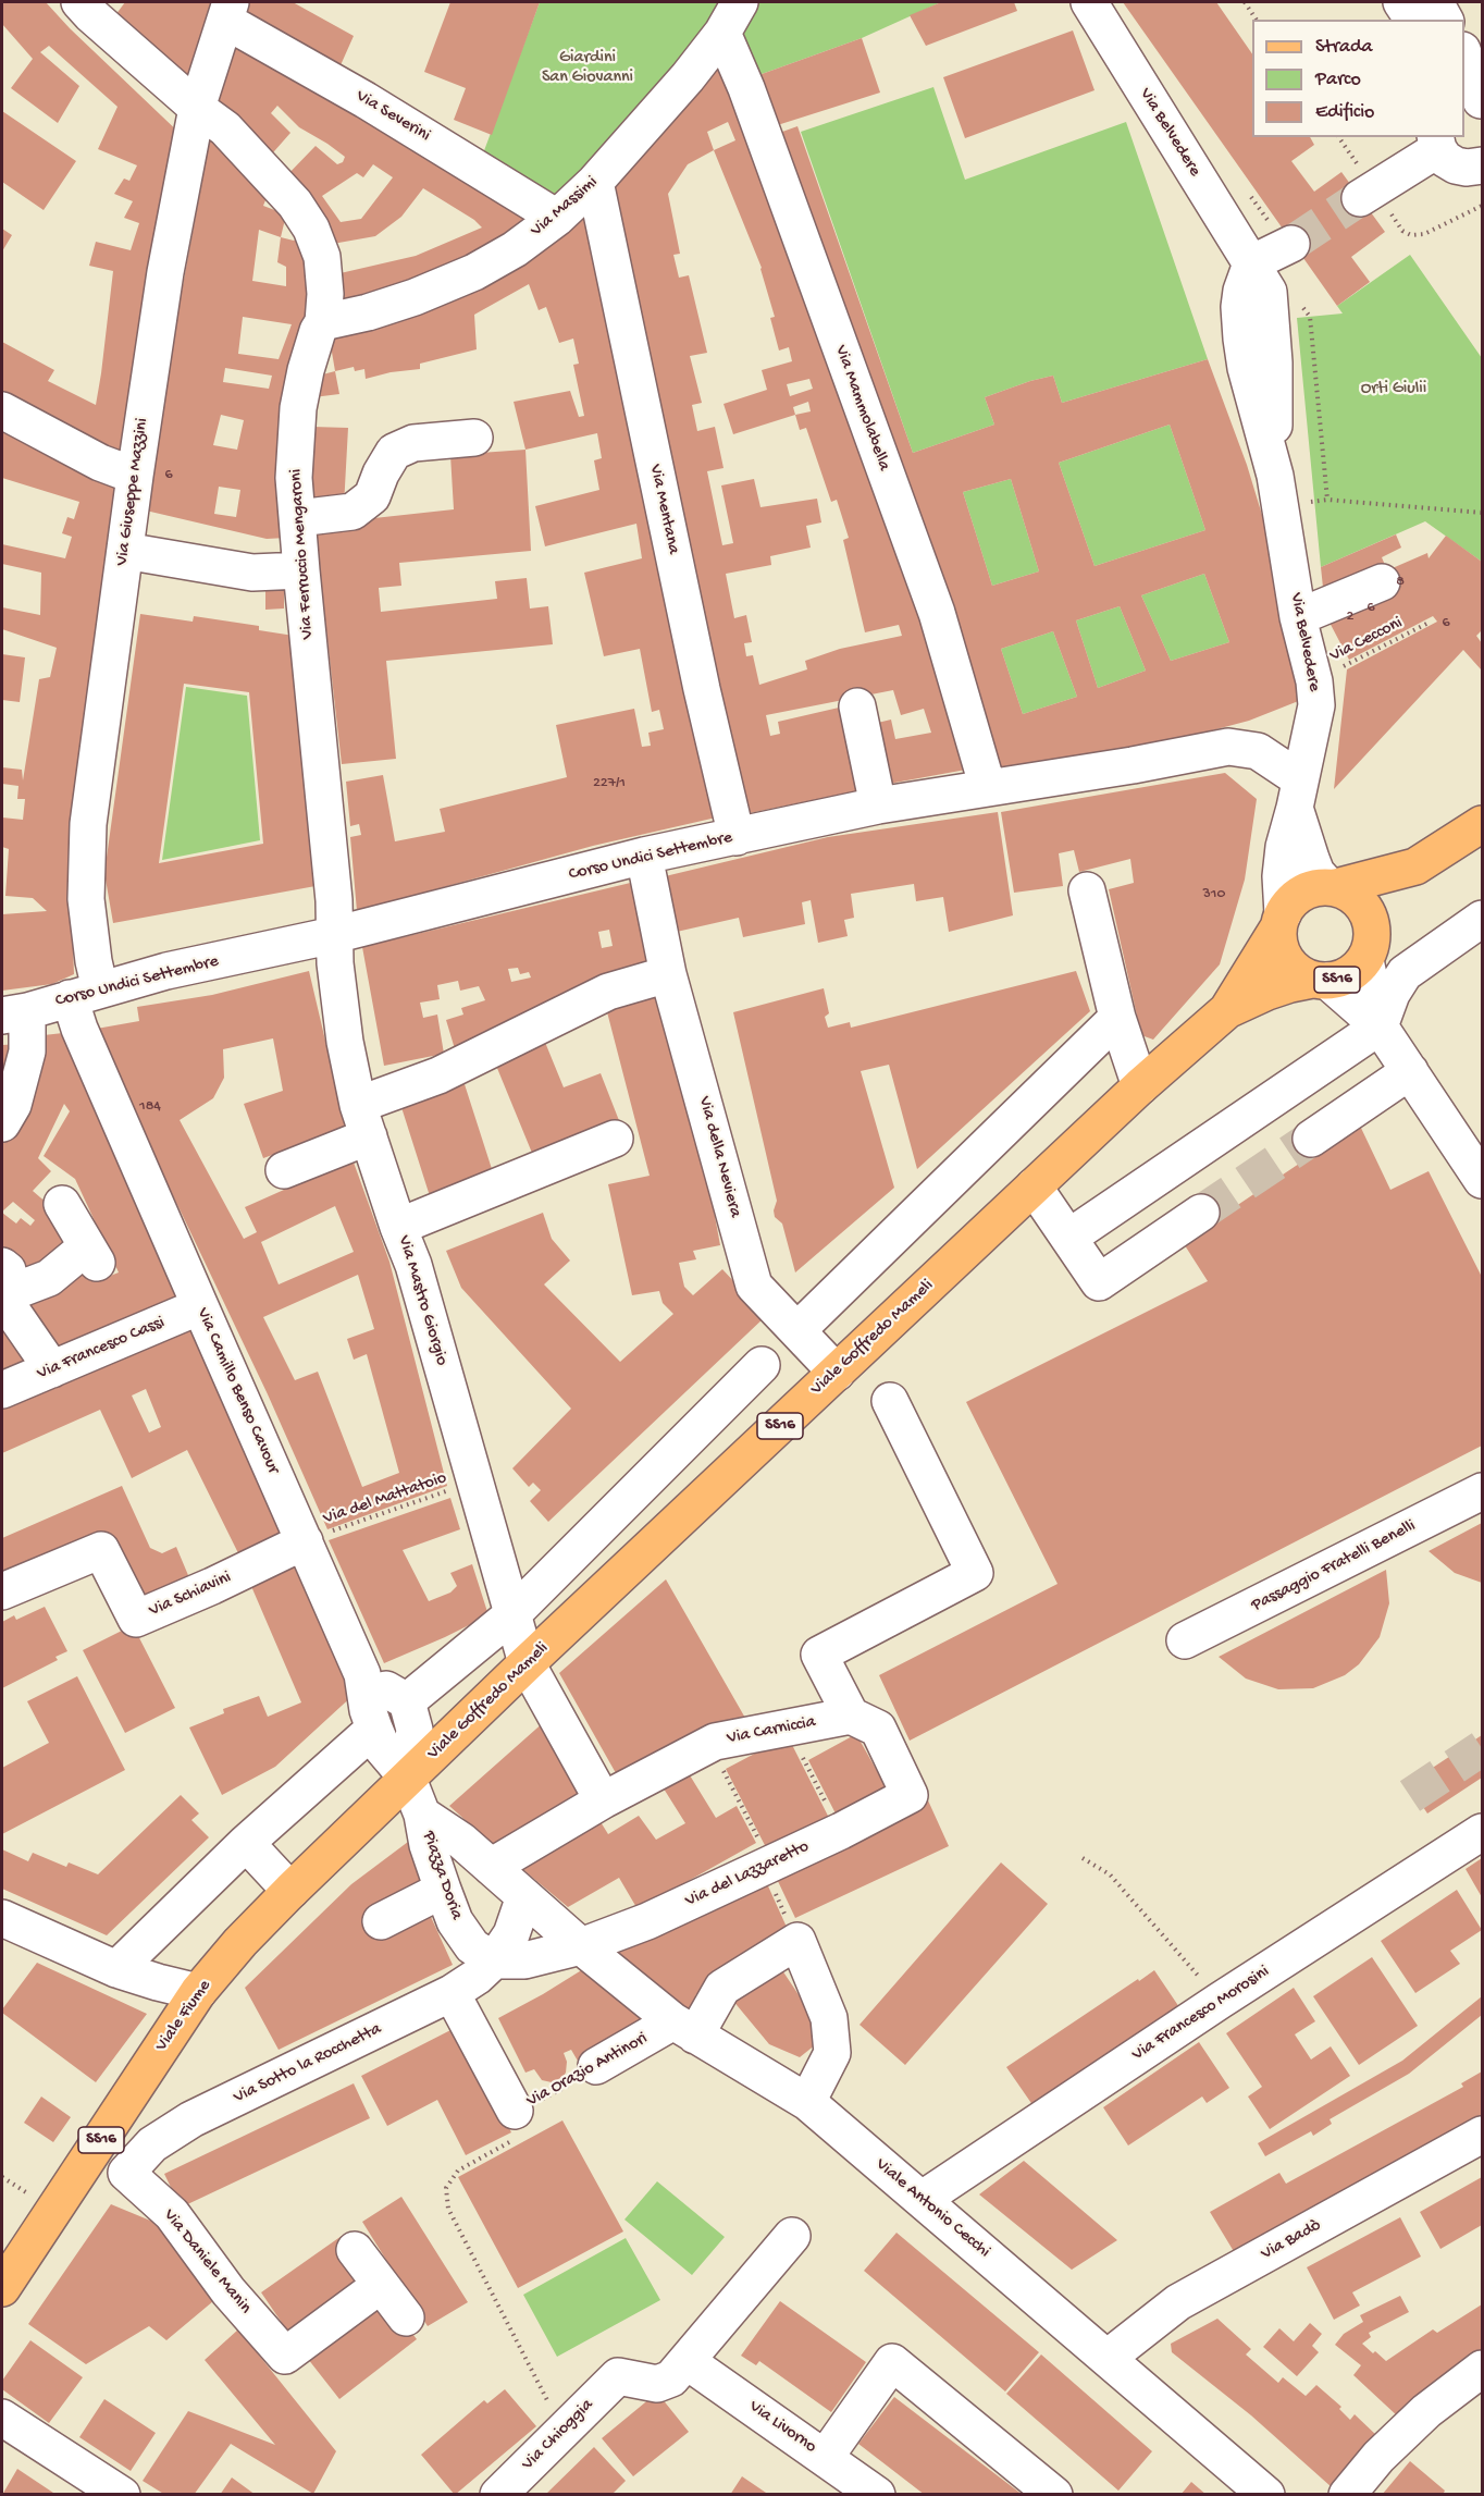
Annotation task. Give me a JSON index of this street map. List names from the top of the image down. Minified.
{"streets":{"main road":["SS16","Viale Goffredo Mameli","Viale Fiume"],"street":["Via Severini","Via Belvedere","Via Massimi","Via Mammolabella","Via Giuseppe Mazzini","Via Mentana","Via Ferruccio Mengaroni","Corso Undici Settembre","Via della Neviera","Via Mastro Giorgio","Via Francesco Cassi","Via Camillo Benso Cavour","Passaggio Fratelli Benelli","Via Schiavini","Via Carniccia","Via del Lazzaretto","Piazza Doria","Via Francesco Morosini","Via Sotto la Rocchetta","Via Orazio Antinori","Viale Antonio Cecchi","Via Badò","Via Daniele Manin","Via Livorno","Via Chioggia"],"path":["Via Cecconi","Via del Mattatoio"]},"crossings":[["Via Severini","Via Massimi"],["Via Severini","Via Giuseppe Mazzini"],["Via Belvedere","Via Cecconi"],["Via Belvedere","Corso Undici Settembre"],["Via Belvedere","SS16"],["Via Belvedere","Viale Goffredo Mameli"],["Via Massimi","Via Mammolabella"],["Via Massimi","Via Mentana"],["Via Massimi","Via Ferruccio Mengaroni"],["Via Mammolabella","Corso Undici Settembre"],["Via Giuseppe Mazzini","Via Ferruccio Mengaroni"],["Via Giuseppe Mazzini","Corso Undici Settembre"],["Via Giuseppe Mazzini","Via Camillo Benso Cavour"],["Via Mentana","Corso Undici Settembre"],["Via Ferruccio Mengaroni","Corso Undici Settembre"],["Via Ferruccio Mengaroni","Via Mastro Giorgio"],["Corso Undici Settembre","Via della Neviera"],["Corso Undici Settembre","Via Mastro Giorgio"],["Corso Undici Settembre","Via Camillo Benso Cavour"],["SS16","Viale Goffredo Mameli"],["Via della Neviera","Viale Goffredo Mameli"],["Via Mastro Giorgio","Viale Goffredo Mameli"],["Via Mastro Giorgio","Via del Mattatoio"],["Viale Goffredo Mameli","Via Camillo Benso Cavour"],["Viale Goffredo Mameli","Piazza Doria"],["Viale Goffredo Mameli","Viale Fiume"],["Via Francesco Cassi","Via Camillo Benso Cavour"],["Via Camillo Benso Cavour","Via del Mattatoio"],["Via Camillo Benso Cavour","Via Schiavini"],["Via Camillo Benso Cavour","Piazza Doria"],["Via Camillo Benso Cavour","Viale Fiume"],["Via del Mattatoio","Via Schiavini"],["Via Carniccia","Via del Lazzaretto"],["Via Carniccia","Piazza Doria"],["Via del Lazzaretto","Piazza Doria"],["Via del Lazzaretto","Viale Antonio Cecchi"],["Piazza Doria","Viale Fiume"],["Piazza Doria","Via Sotto la Rocchetta"],["Piazza Doria","Viale Antonio Cecchi"],["Via Francesco Morosini","Viale Antonio Cecchi"],["Via Sotto la Rocchetta","Via Orazio Antinori"],["Via Sotto la Rocchetta","Via Daniele Manin"],["Via Orazio Antinori","Viale Antonio Cecchi"],["Viale Antonio Cecchi","Via Badò"],["Via Livorno","Via Chioggia"]],"parks":["Giardini San Giovanni","Orti Giulii"],"house_numbers":["6","8","6","2","6","227/1","310","184"],"legend":["Strada","Parco","Edificio"]}
